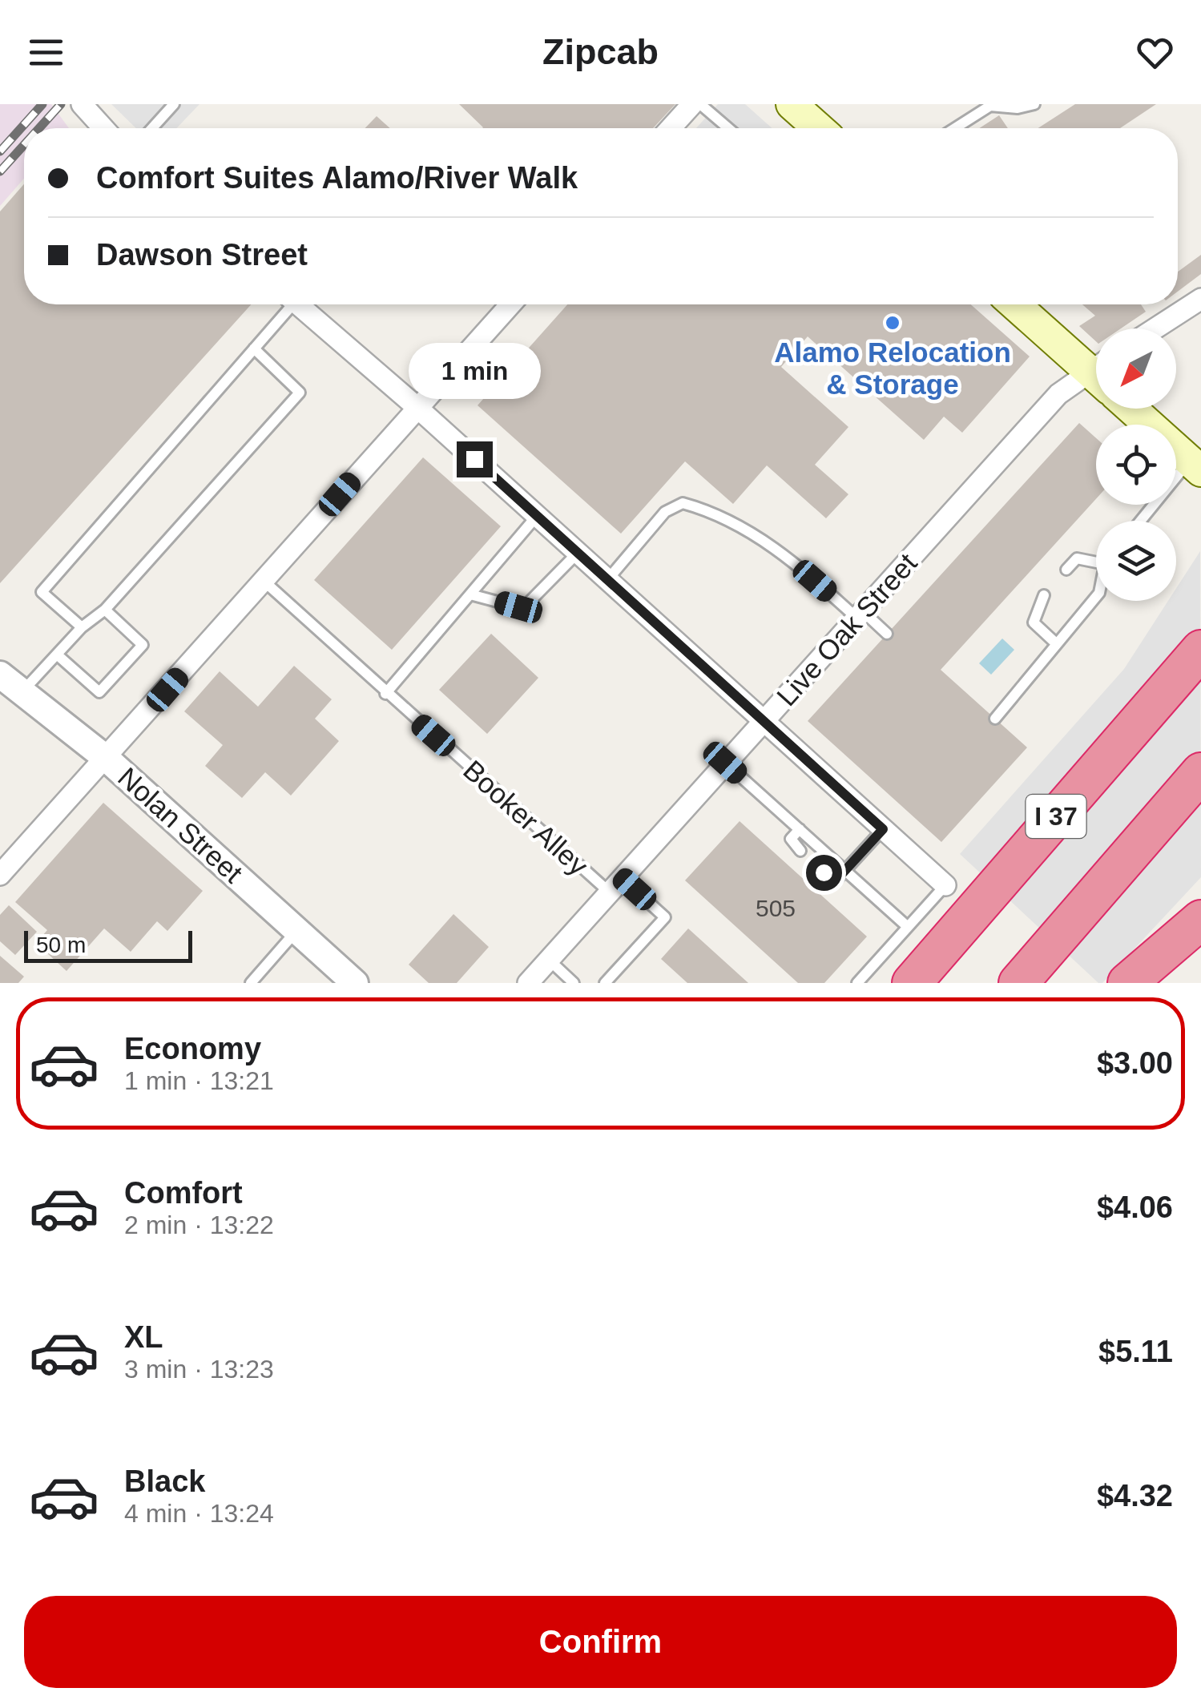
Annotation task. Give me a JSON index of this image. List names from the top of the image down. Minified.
{"streets":{"highway":["I 37"],"street":["Live Oak Street","Nolan Street"],"lane":["Booker Alley"]},"crossings":[["Live Oak Street","Booker Alley"]],"places":["Alamo Relocation & Storage"],"house_numbers":["505"],"scale_bar":"50 m","north":"bottom left","page":{"header":"Zipcab","banner":["Comfort Suites Alamo/River Walk","Dawson Street"],"bubble":"1 min","scale":"50 m","list":[{"name":"Economy","note":"1 min · 13:21","value":"$3.00"},{"name":"Comfort","note":"2 min · 13:22","value":"$4.06"},{"name":"XL","note":"3 min · 13:23","value":"$5.11"},{"name":"Black","note":"4 min · 13:24","value":"$4.32"}],"buttons":"Confirm"}}
